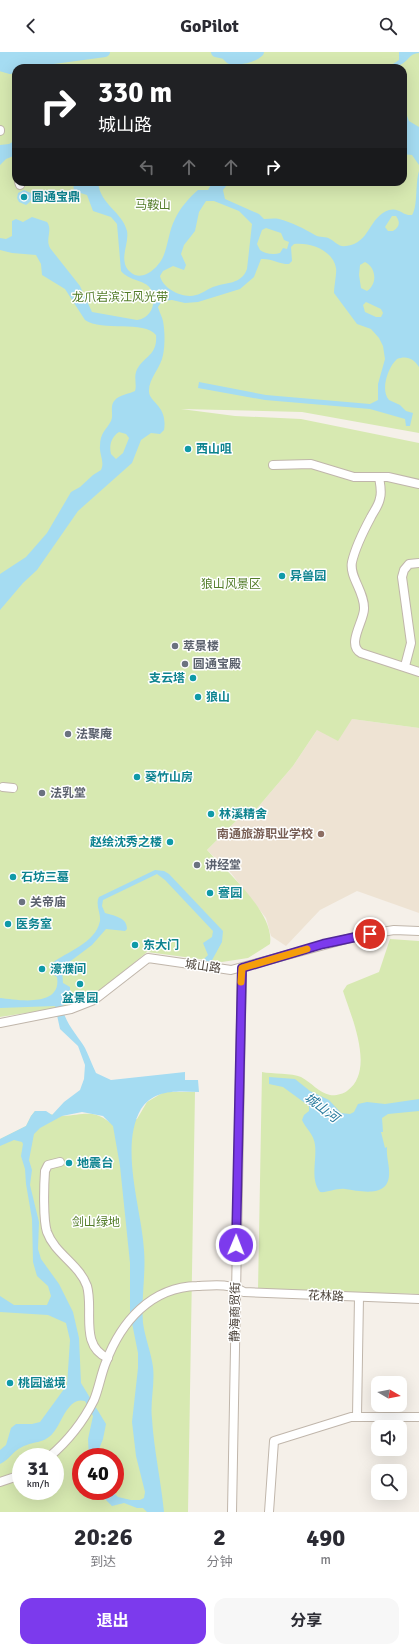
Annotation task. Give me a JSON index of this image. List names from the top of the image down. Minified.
{"streets":{"street":["城山路","花林路","静海商贸街"]},"crossings":[["城山路","静海商贸街"],["花林路","静海商贸街"]],"water":["城山河"],"parks":["马鞍山","龙爪岩滨江风光带","狼山风景区","剑山绿地"],"places":["圆通宝鼎","西山咀","异兽园","萃景楼","圆通宝殿","支云塔","狼山","法聚庵","葵竹山房","法乳堂","林溪精舍","南通旅游职业学校","赵绘沈秀之楼","讲经堂","石坊三墓","謇园","关帝庙","医务室","东大门","濠濮间","盆景园","地震台","桃园谧境"],"north":"right","page":{"header":"GoPilot","turn":["330 m","城山路"],"speed":"31 km/h","limit":"40","eta":["20:26","到达","2","分钟","490","m"],"buttons":["退出","分享"]}}
